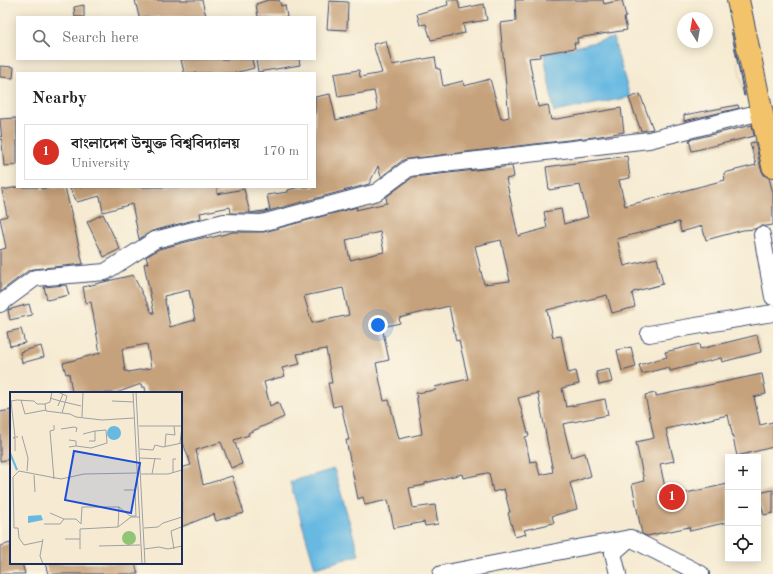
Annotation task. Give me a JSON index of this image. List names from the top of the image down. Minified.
{"north":"top","page":{"search":"Search here","heading":"Nearby","list":[{"mark":"1","name":"বাংলাদেশ উন্মুক্ত বিশ্ববিদ্যালয়","note":"University","value":"170 m"}],"map_buttons":["+","−"],"pins":"1"}}
